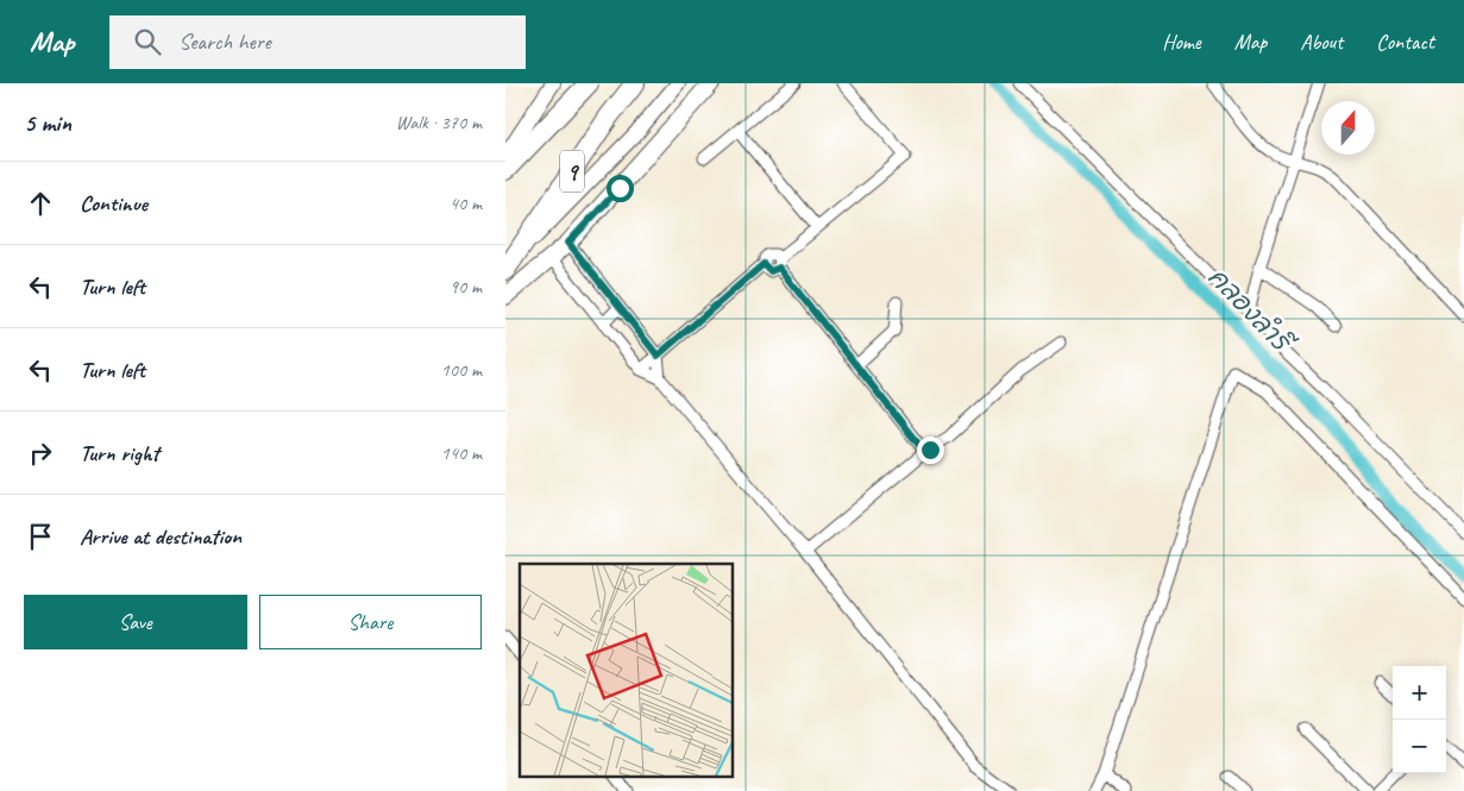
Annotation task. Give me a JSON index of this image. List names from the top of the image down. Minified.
{"streets":{"highway":["9"]},"water":["คลองลำรี"],"north":"top","page":{"header":"Map","search":"Search here","nav":["Home","Map","About","Contact"],"heading":["5 min","Walk · 370 m"],"list":[["Continue","40 m"],["Turn left","90 m"],["Turn left","100 m"],["Turn right","140 m"],"Arrive at destination"],"buttons":["Save","Share"],"map_buttons":["+","−"]}}
